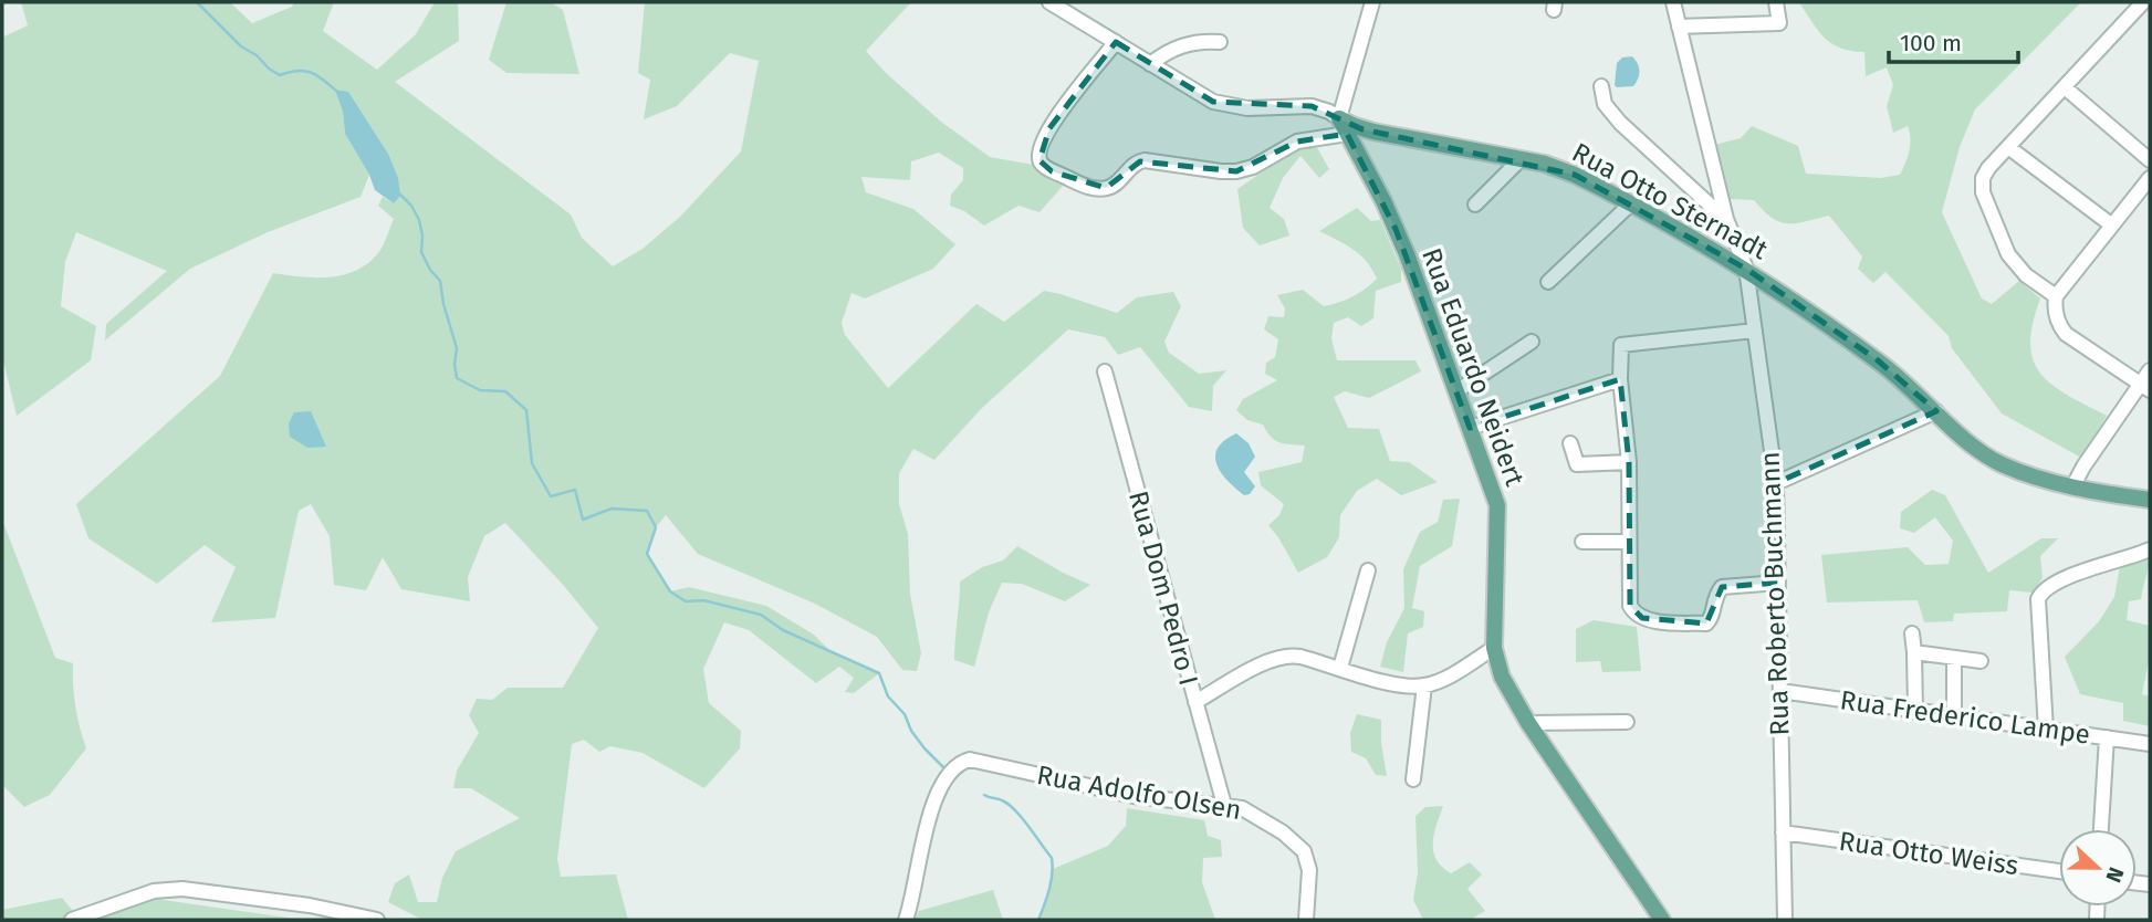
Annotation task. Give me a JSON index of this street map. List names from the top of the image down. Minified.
{"streets":{"main road":["Rua Otto Sternadt","Rua Eduardo Neidert"],"street":["Rua Dom Pedro I","Rua Roberto Buchmann","Rua Frederico Lampe","Rua Adolfo Olsen","Rua Otto Weiss"]},"crossings":[["Rua Otto Sternadt","Rua Eduardo Neidert"],["Rua Otto Sternadt","Rua Roberto Buchmann"],["Rua Dom Pedro I","Rua Adolfo Olsen"],["Rua Roberto Buchmann","Rua Frederico Lampe"],["Rua Roberto Buchmann","Rua Otto Weiss"]],"scale_bar":"100 m","north":"right"}
